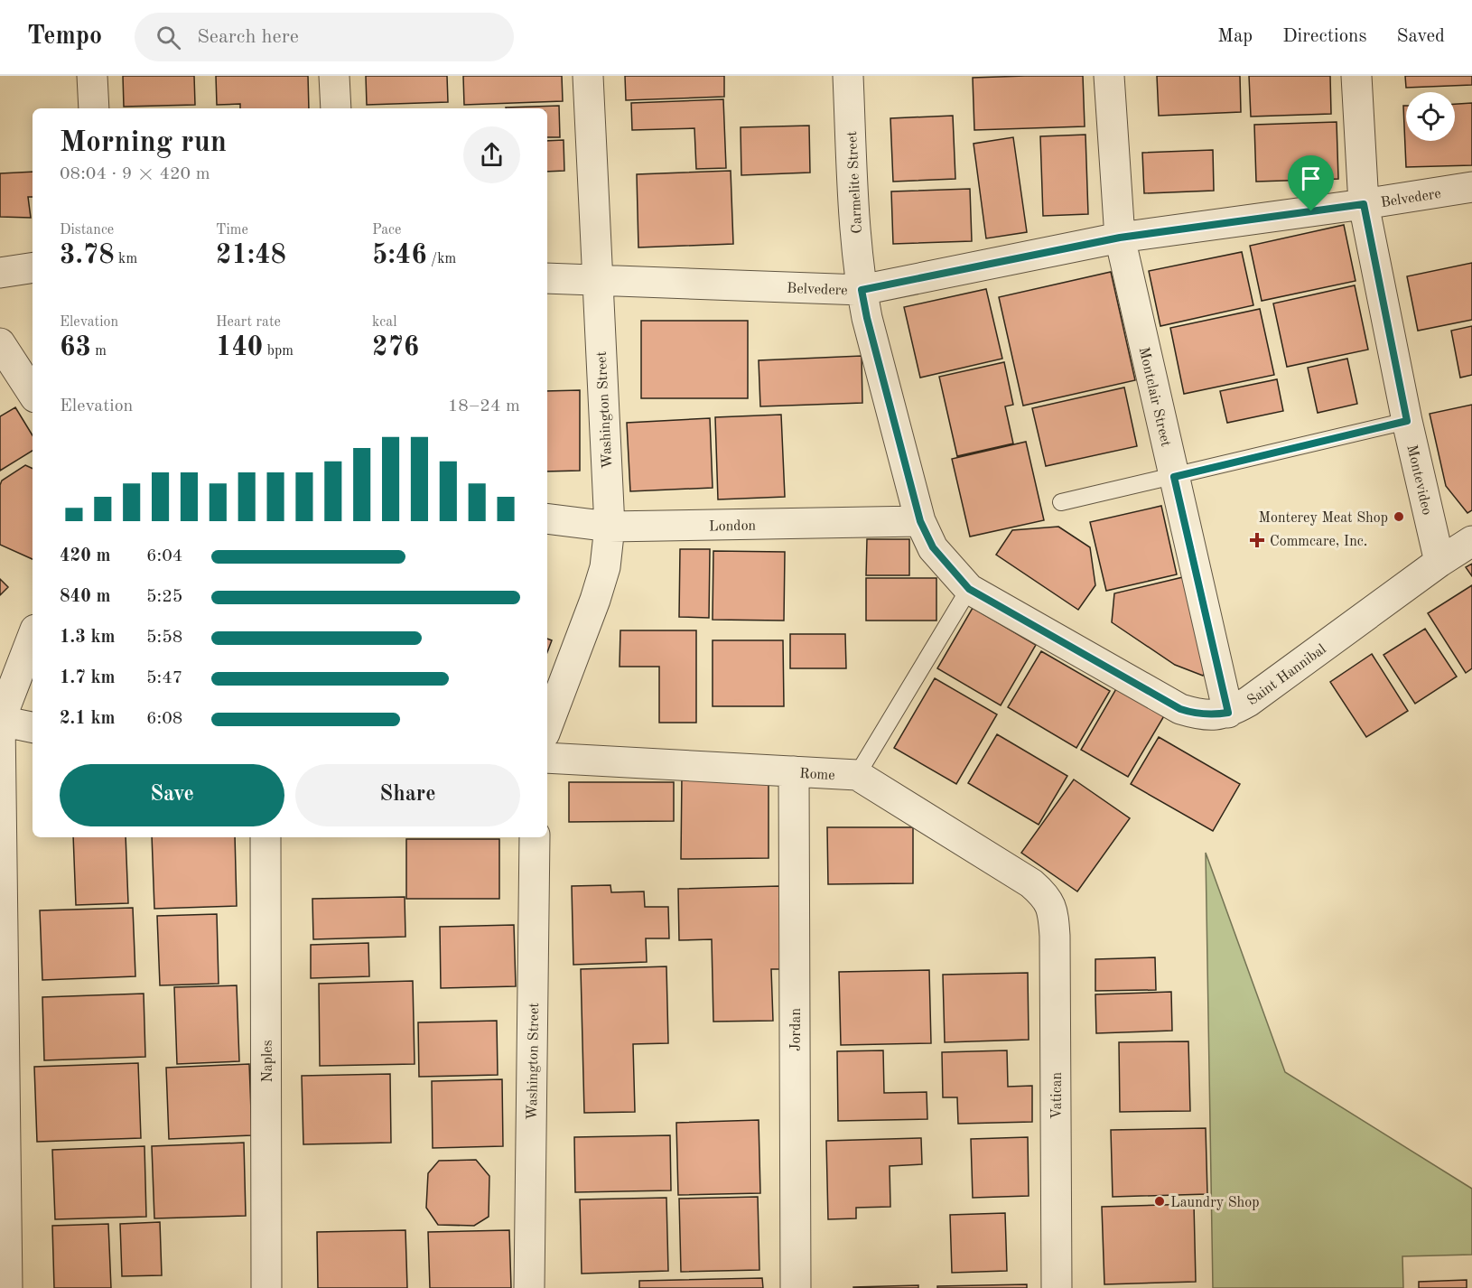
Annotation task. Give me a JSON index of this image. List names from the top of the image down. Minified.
{"streets":{"street":["Carmelite Street","Belvedere","Montclair Street","Washington Street","Montevideo","London","Saint Hannibal","Rome","Jordan","Naples","Vatican"]},"crossings":[["Carmelite Street","Belvedere"],["Carmelite Street","Saint Hannibal"],["Belvedere","Montclair Street"],["Belvedere","Washington Street"],["Belvedere","Montevideo"],["Belvedere","Saint Hannibal"],["Montclair Street","Saint Hannibal"],["Washington Street","London"],["Montevideo","Saint Hannibal"],["London","Saint Hannibal"],["Rome","Jordan"],["Rome","Vatican"]],"places":{"other":["Monterey Meat Shop","Laundry Shop"],"health":["Commcare, Inc."]},"page":{"header":"Tempo","search":"Search here","nav":["Map","Directions","Saved"],"heading":["Morning run","08:04 · 9 × 420 m"],"stats":[["Distance","3.78 km"],["Time","21:48"],["Pace","5:46 /km"],["Elevation","63 m"],["Heart rate","140 bpm"],["kcal","276"]],"chart":["Elevation","18–24 m"],"list":[{"name":"420 m","note":"6:04"},{"name":"840 m","note":"5:25"},{"name":"1.3 km","note":"5:58"},{"name":"1.7 km","note":"5:47"},{"name":"2.1 km","note":"6:08"}],"buttons":["Save","Share"]}}
